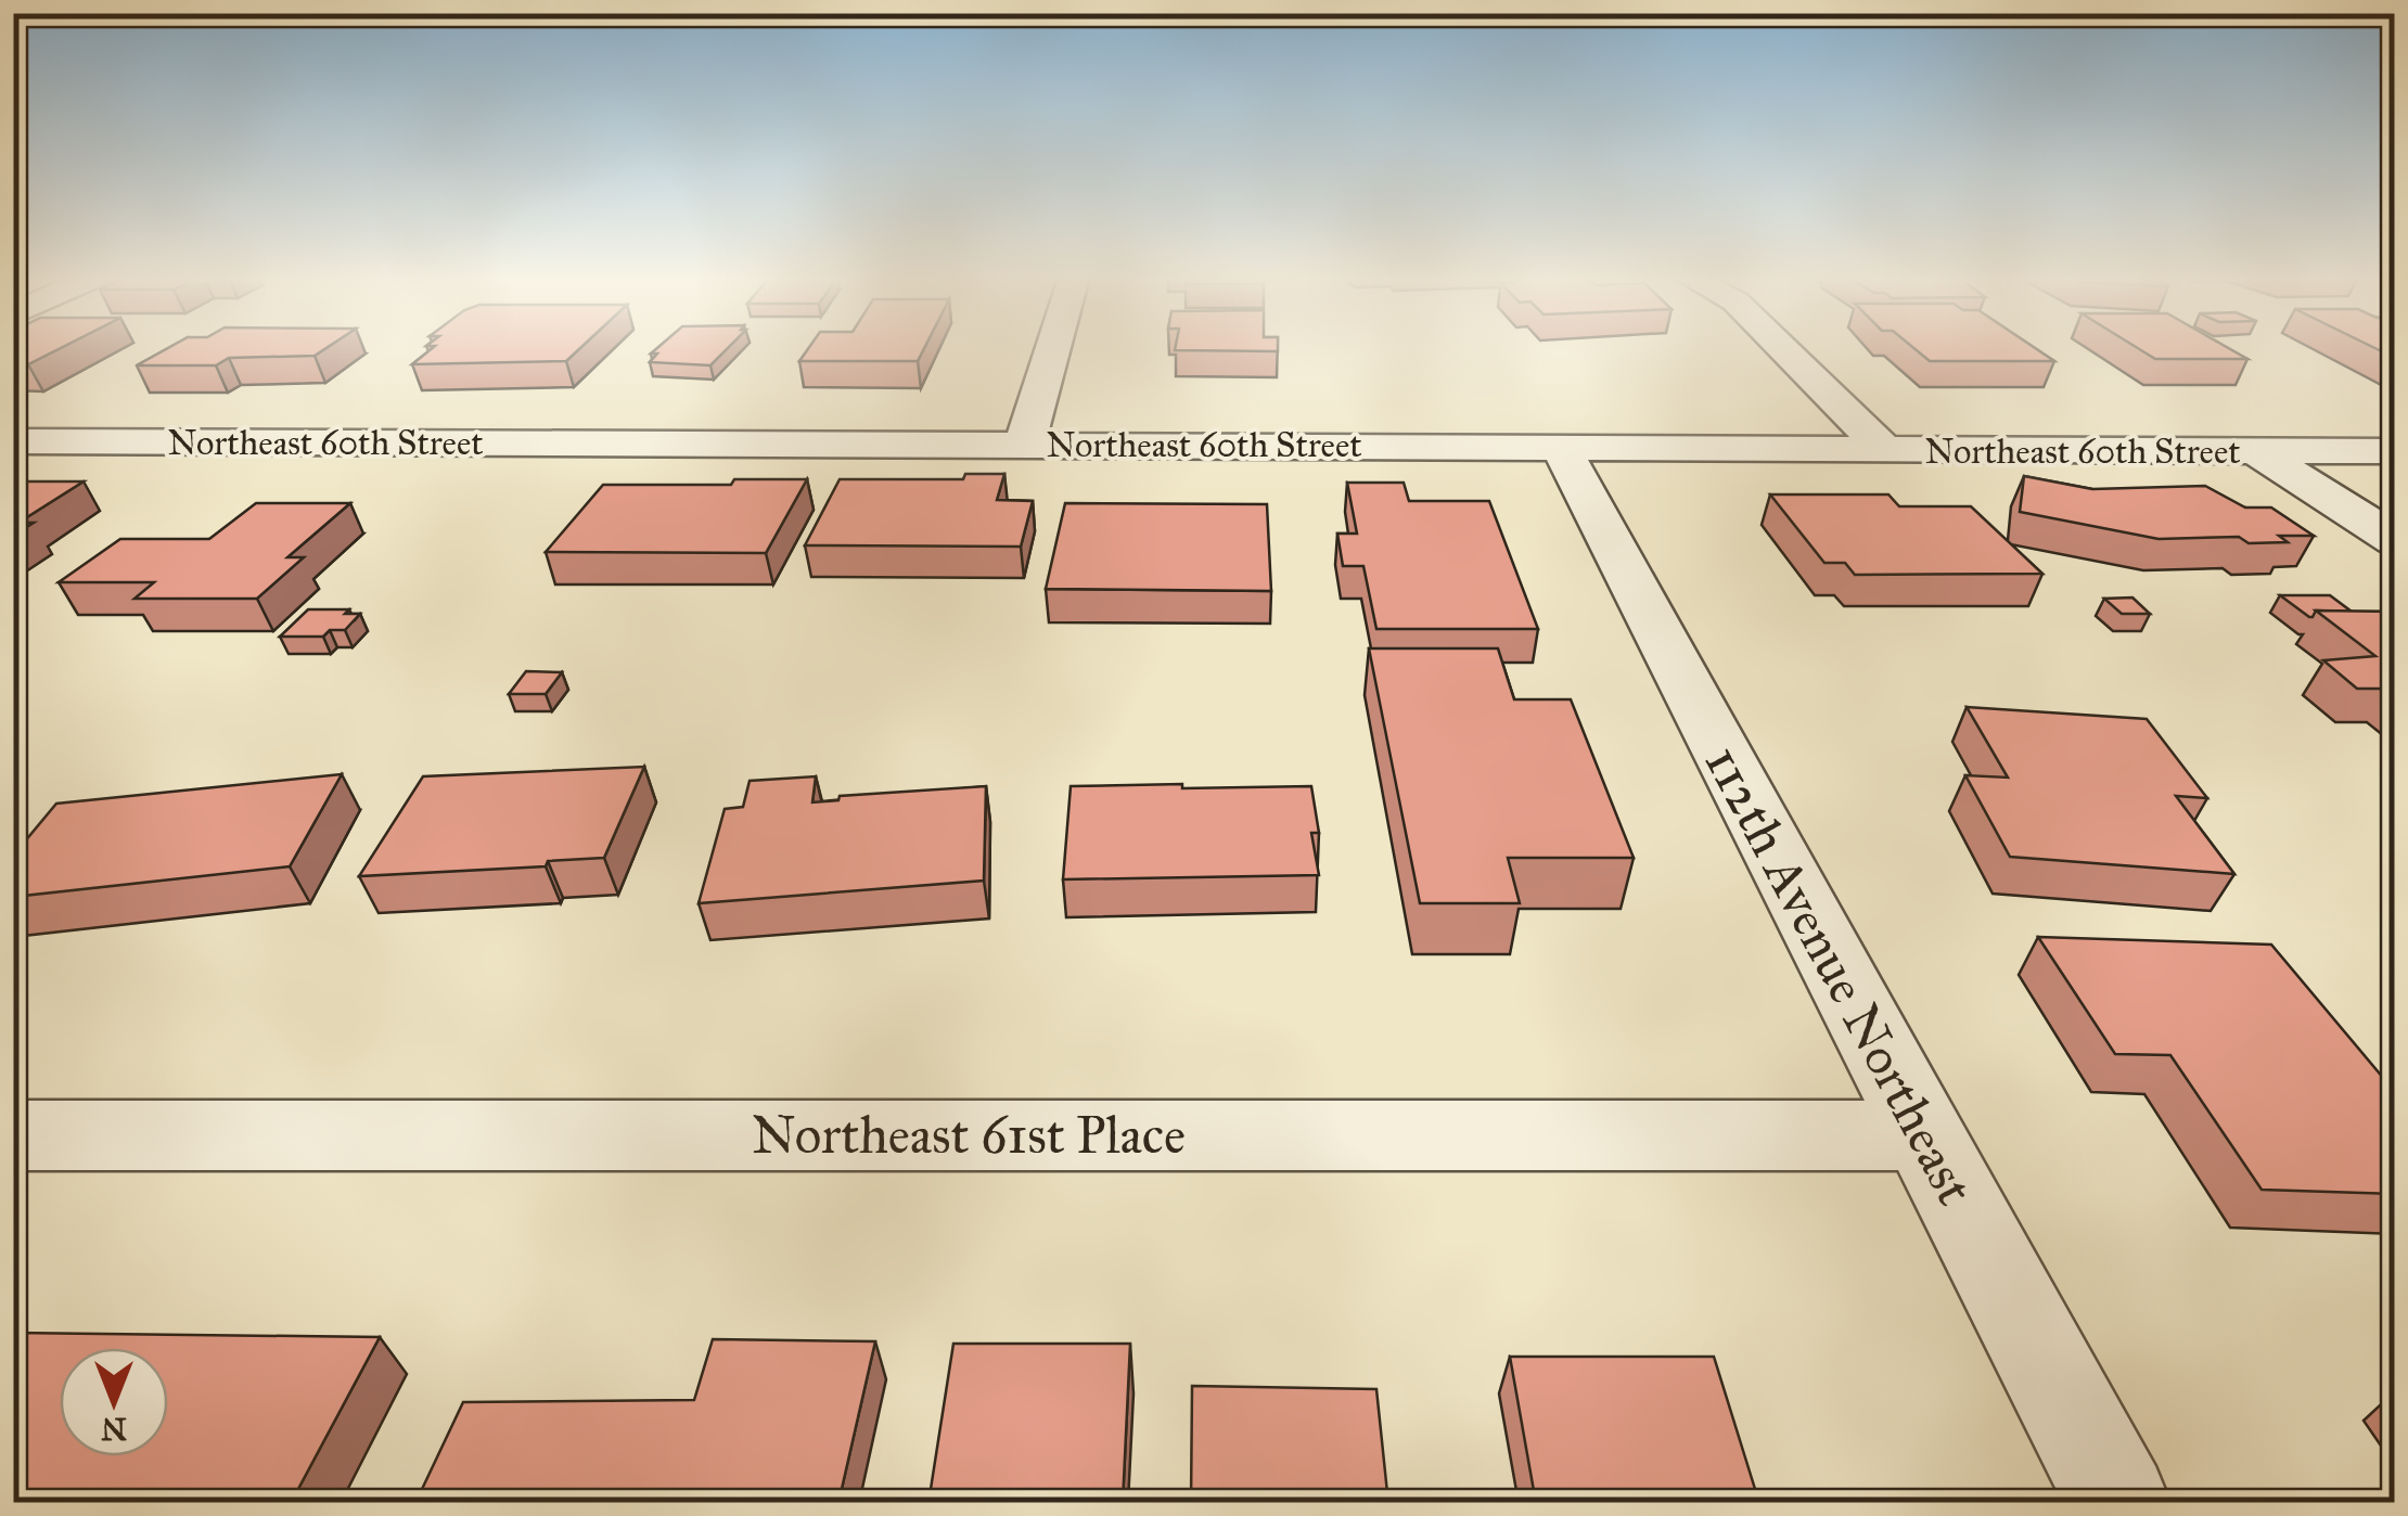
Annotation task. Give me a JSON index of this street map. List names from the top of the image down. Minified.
{"streets":{"street":["Northeast 60th Street","112th Avenue Northeast","Northeast 61st Place"]},"crossings":[["Northeast 60th Street","112th Avenue Northeast"],["112th Avenue Northeast","Northeast 61st Place"]],"north":"bottom"}
